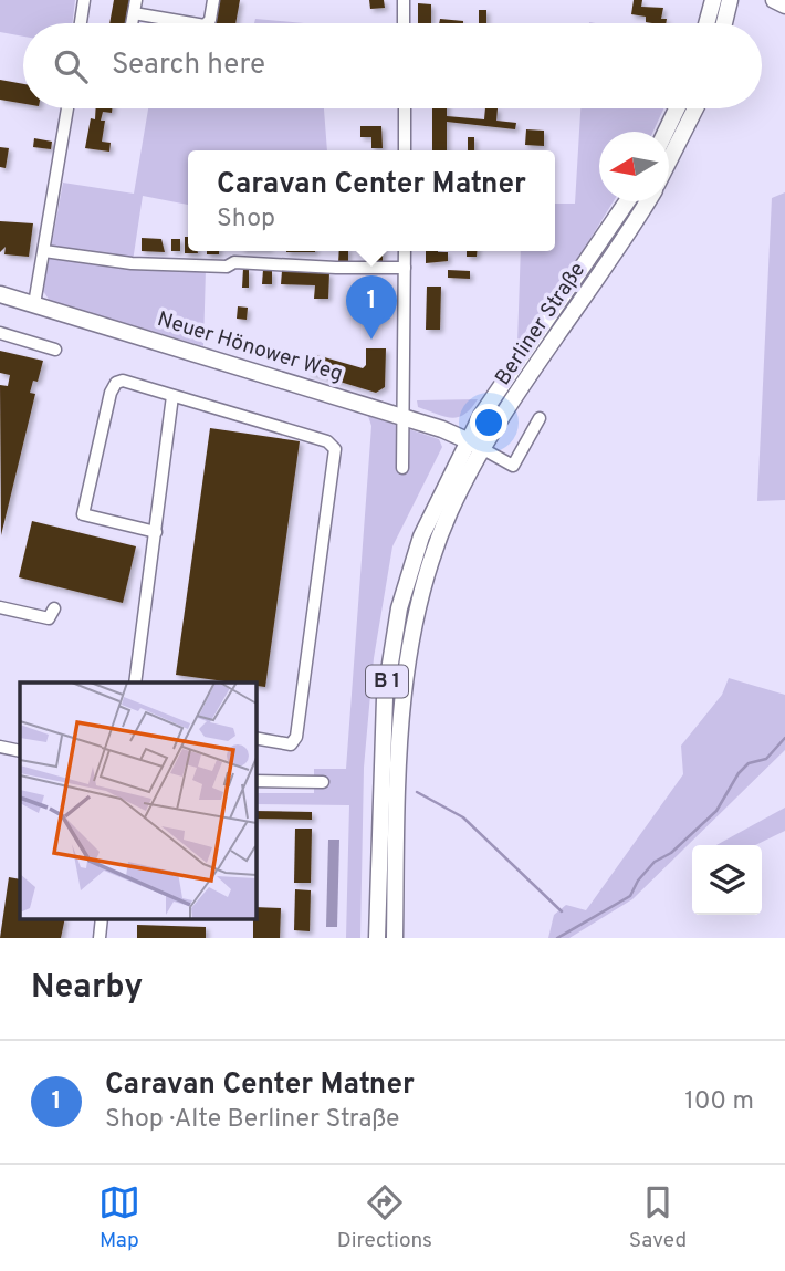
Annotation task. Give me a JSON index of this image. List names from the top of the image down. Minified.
{"streets":{"main road":["Berliner Straße","Neuer Hönower Weg","B 1"]},"crossings":[["Berliner Straße","Neuer Hönower Weg"]],"north":"left","page":{"search":"Search here","popup":["Caravan Center Matner","Shop"],"pins":"1","heading":"Nearby","list":[{"mark":"1","name":"Caravan Center Matner","note":"Shop · Alte Berliner Straße","value":"100 m"}],"nav":["Map","Directions","Saved"]}}
